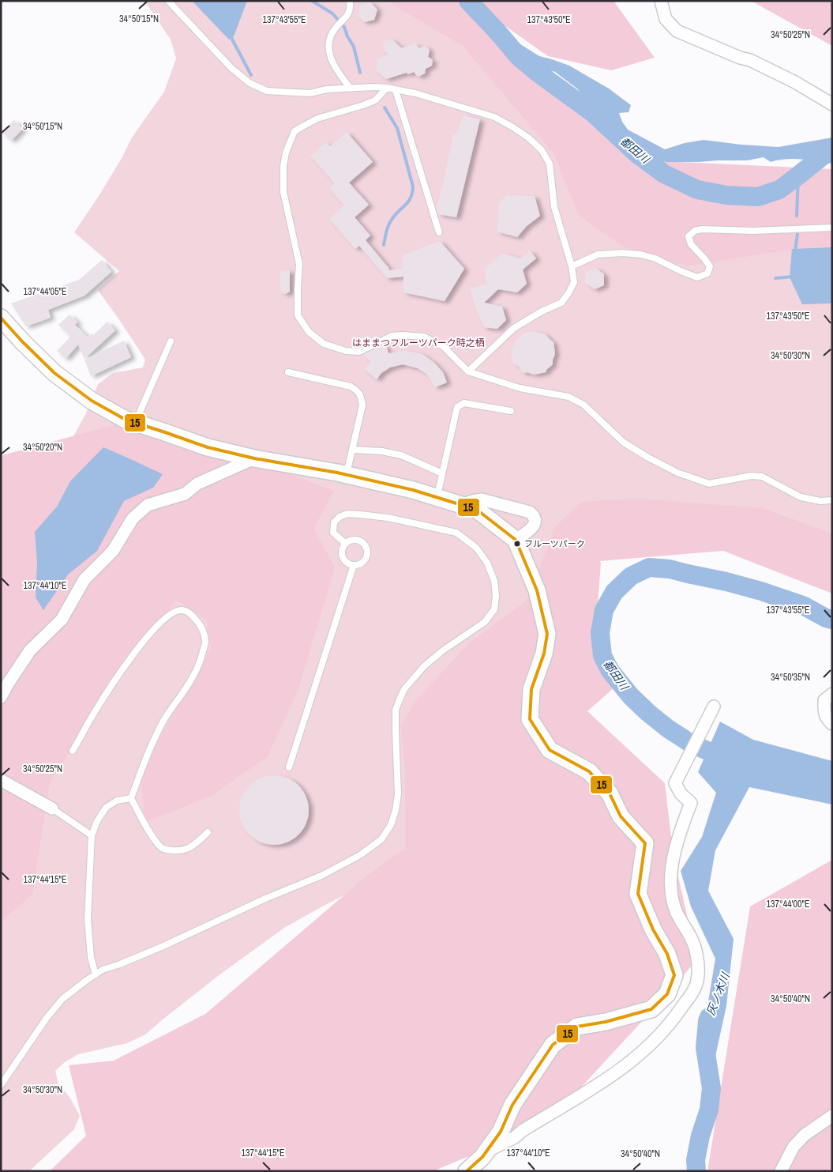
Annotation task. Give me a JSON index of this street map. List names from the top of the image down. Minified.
{"water":["都田川","灰ノ木川"],"parks":["はままつフルーツパーク時之栖"],"places":["フルーツパーク"],"lines":["transit line 15"],"coordinates":["34°50'15\"N","137°43'55\"E","137°43'50\"E","34°50'25\"N","137°44'05\"E","34°50'30\"N","34°50'20\"N","137°44'10\"E","34°50'35\"N","137°44'15\"E","137°44'00\"E","34°50'40\"N"]}
